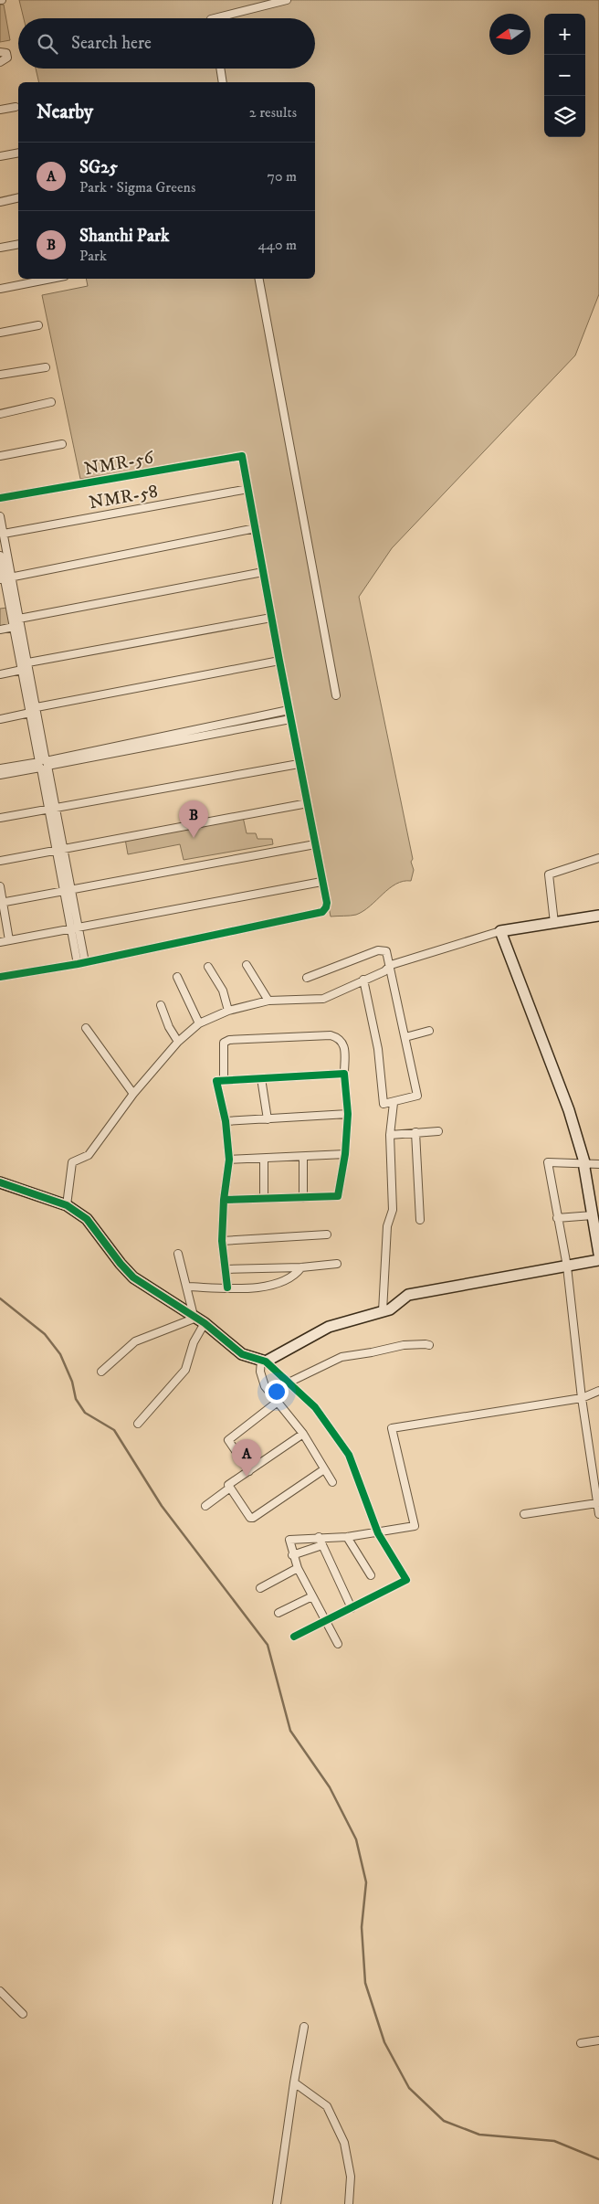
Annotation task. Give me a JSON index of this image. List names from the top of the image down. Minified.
{"streets":{"street":["NMR-56","NMR-58"]},"crossings":[["NMR-56","NMR-58"]],"north":"left","page":{"map_buttons":["+","−"],"search":"Search here","heading":["Nearby","2 results"],"list":[{"mark":"A","name":"SG25","note":"Park · Sigma Greens","value":"70 m"},{"mark":"B","name":"Shanthi Park","note":"Park","value":"440 m"}],"pins":["B","A"]}}
